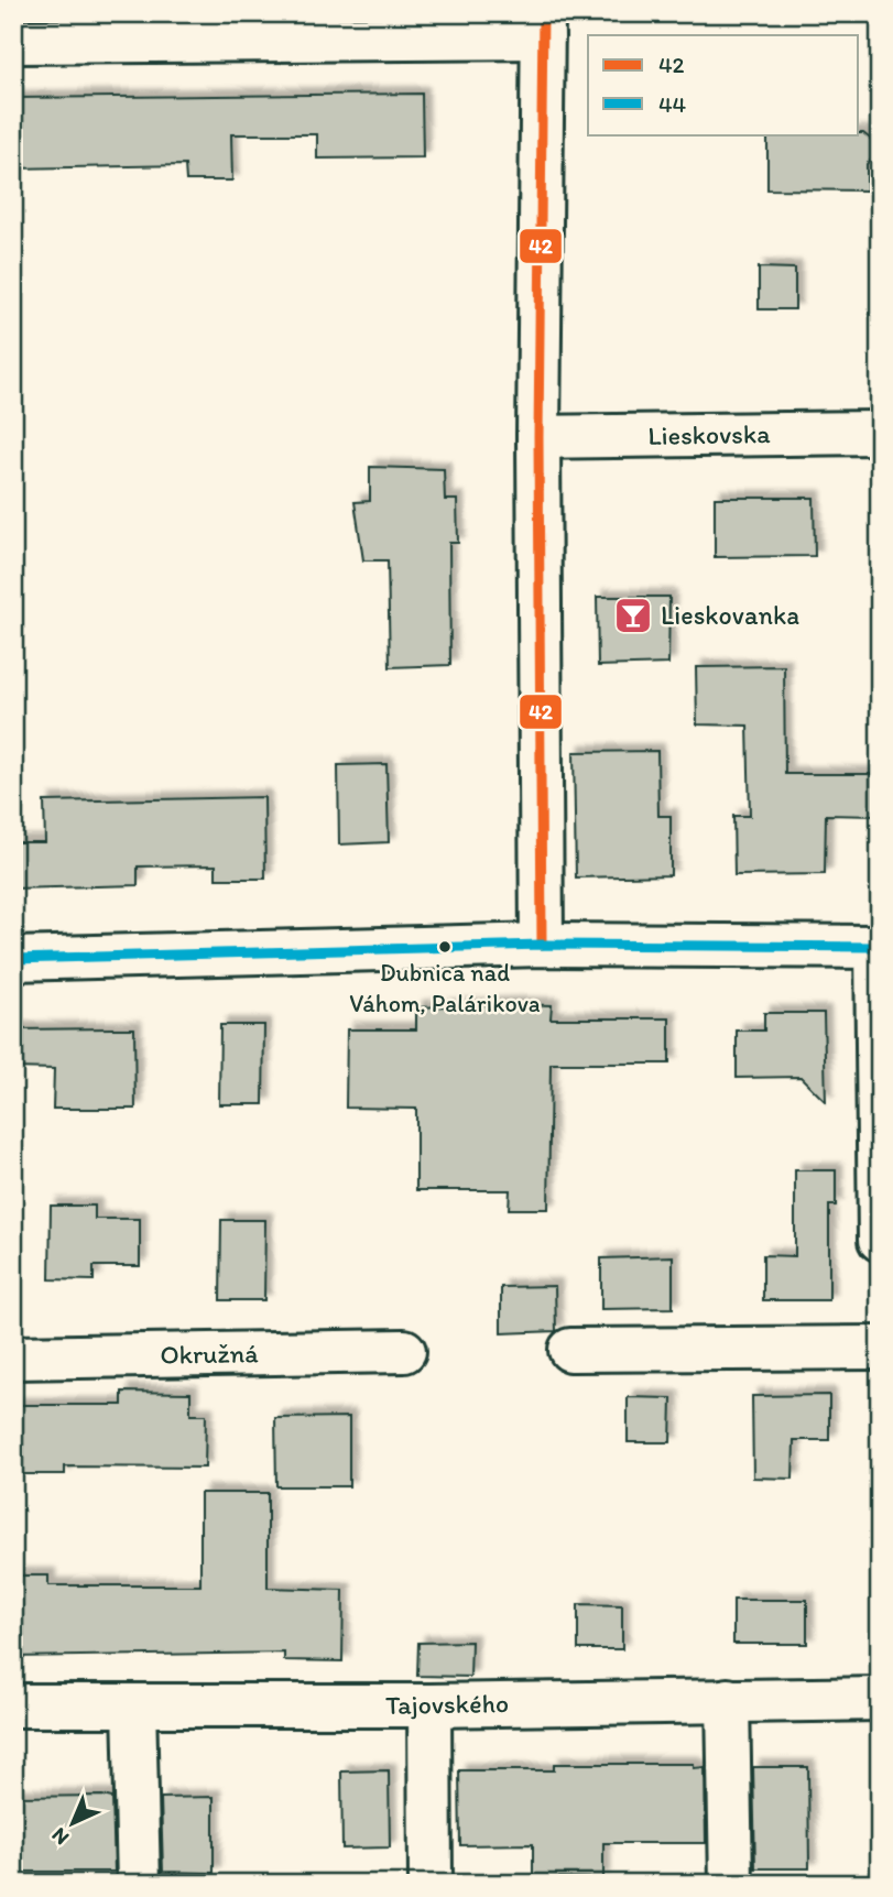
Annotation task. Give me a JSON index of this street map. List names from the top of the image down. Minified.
{"streets":{"street":["Lieskovska","Okružná","Tajovského"]},"places":{"bar":["Lieskovanka"],"other":["Dubnica nad Váhom, Palárikova"]},"lines":["transit line 42","transit line 44"],"legend":["42","44"],"north":"bottom left"}
